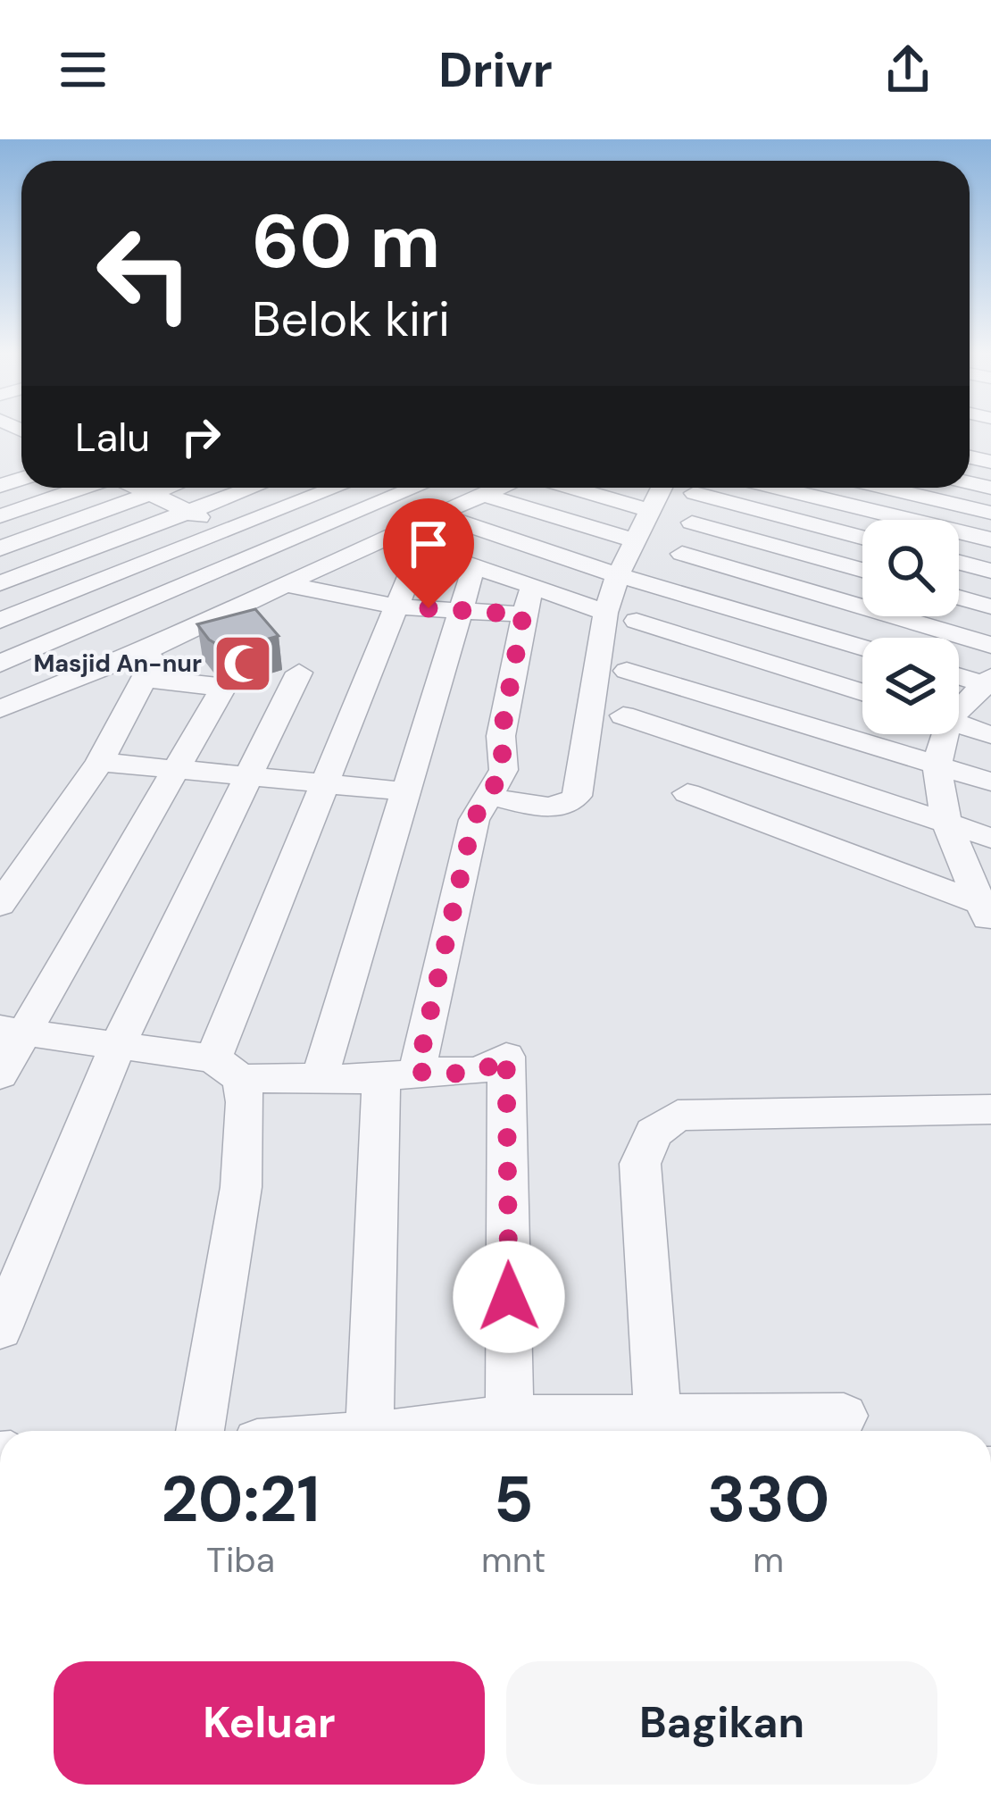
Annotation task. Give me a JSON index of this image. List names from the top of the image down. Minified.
{"places":{"mosque":["Masjid An-nur"]},"page":{"header":"Drivr","turn":["60 m","Belok kiri"],"then":"Lalu","eta":["20:21","Tiba","5","mnt","330","m"],"buttons":["Keluar","Bagikan"]}}
